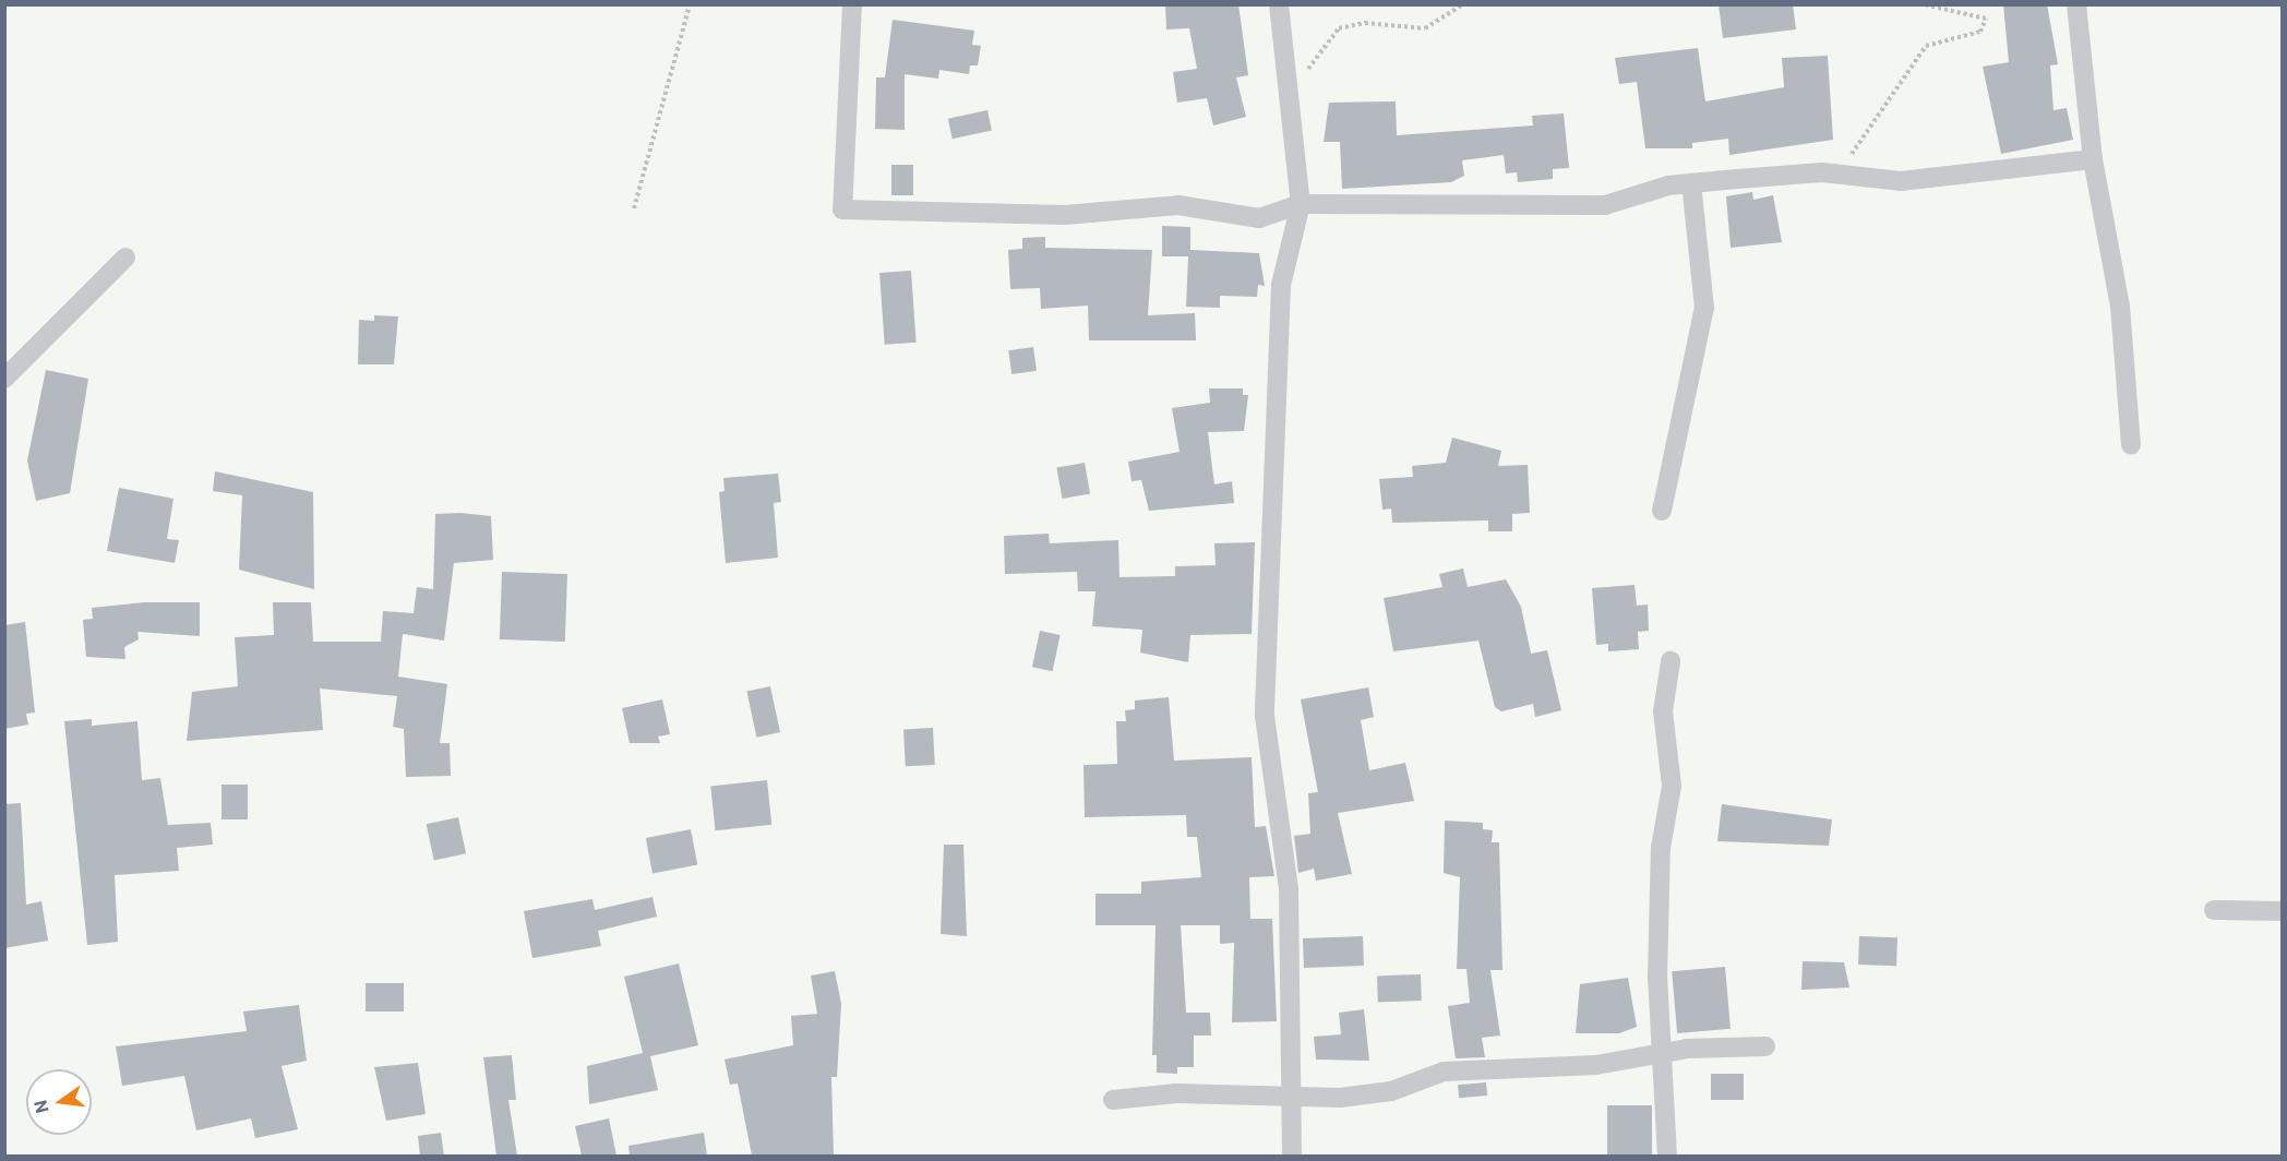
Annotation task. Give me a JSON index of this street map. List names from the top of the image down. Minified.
{"north":"left"}
